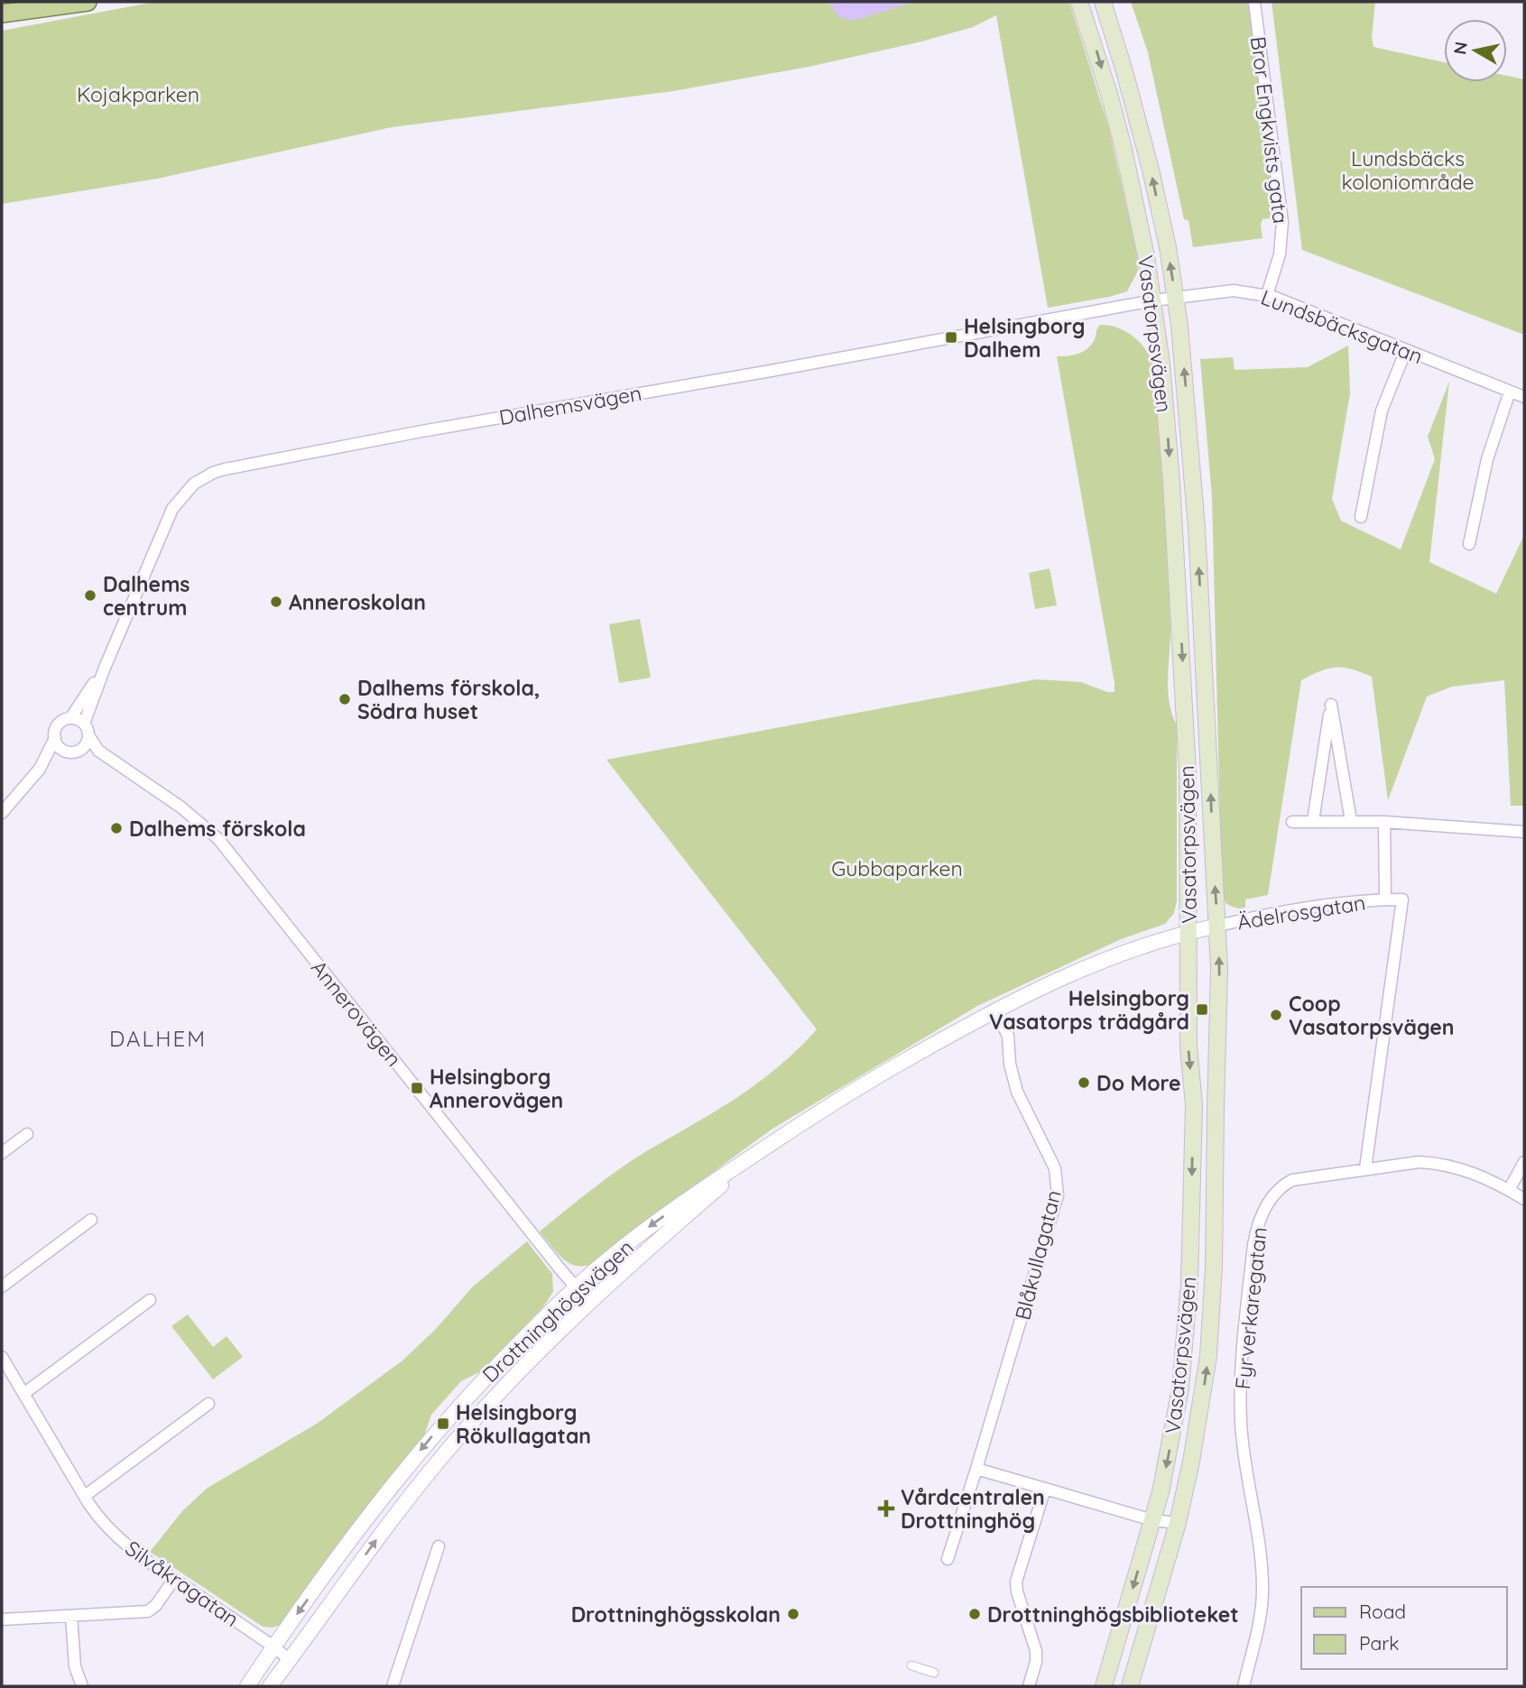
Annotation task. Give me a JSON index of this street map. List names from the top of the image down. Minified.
{"streets":{"main road":["Vasatorpsvägen"],"street":["Bror Engkvists gata","Lundsbäcksgatan","Dalhemsvägen","Ädelrosgatan","Annerovägen","Blåkullagatan","Fyrverkaregatan","Drottninghögsvägen","Silvåkragatan"]},"crossings":[["Bror Engkvists gata","Lundsbäcksgatan"],["Lundsbäcksgatan","Vasatorpsvägen"],["Lundsbäcksgatan","Dalhemsvägen"],["Vasatorpsvägen","Dalhemsvägen"],["Vasatorpsvägen","Ädelrosgatan"],["Vasatorpsvägen","Drottninghögsvägen"],["Dalhemsvägen","Annerovägen"],["Ädelrosgatan","Drottninghögsvägen"],["Annerovägen","Drottninghögsvägen"],["Blåkullagatan","Drottninghögsvägen"],["Drottninghögsvägen","Silvåkragatan"]],"districts":["DALHEM"],"parks":["Kojakparken","Lundsbäcks koloniområde","Gubbaparken"],"places":{"transit":["Helsingborg Dalhem","Helsingborg Vasatorps trädgård","Helsingborg Annerovägen","Helsingborg Rökullagatan"],"other":["Dalhems centrum","Anneroskolan","Dalhems förskola, Södra huset","Dalhems förskola","Coop Vasatorpsvägen","Do More","Drottninghögsskolan","Drottninghögsbiblioteket"],"health":["Vårdcentralen Drottninghög"]},"legend":["Road","Park"],"north":"left"}
